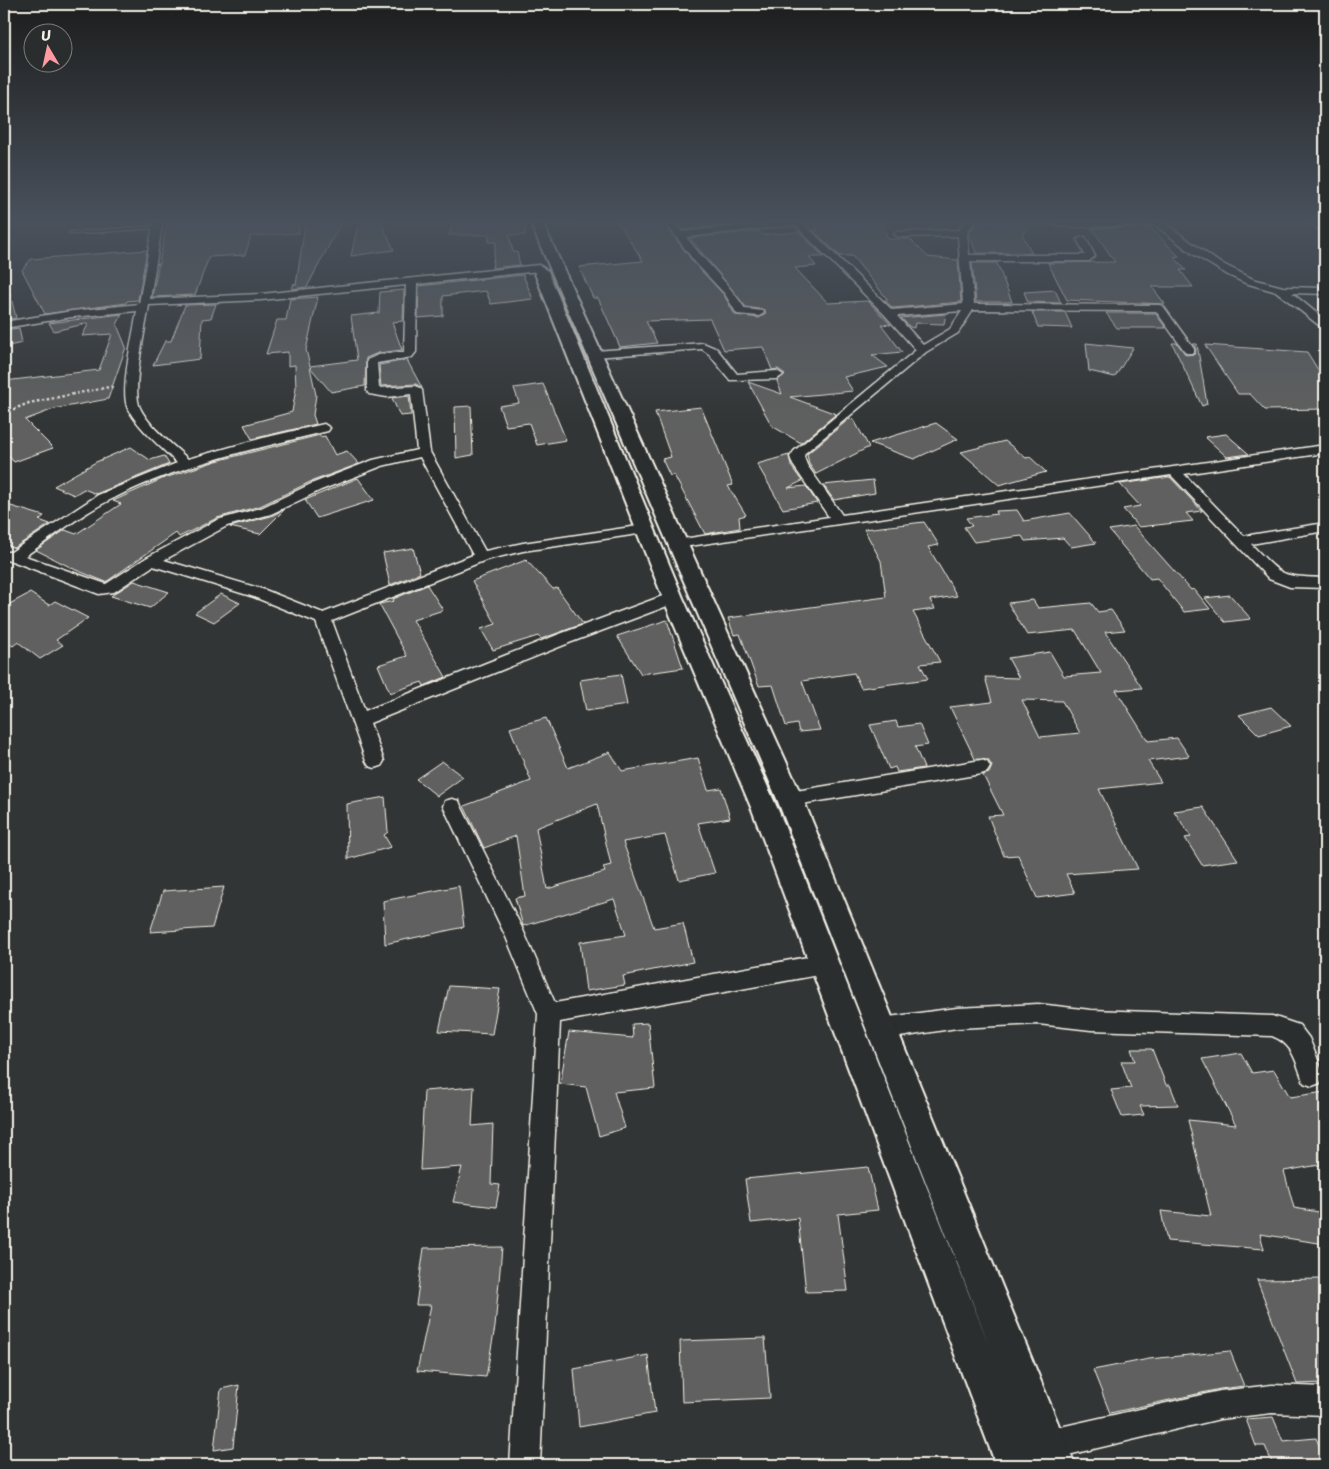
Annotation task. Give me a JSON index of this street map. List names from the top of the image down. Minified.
{"north":"top"}
